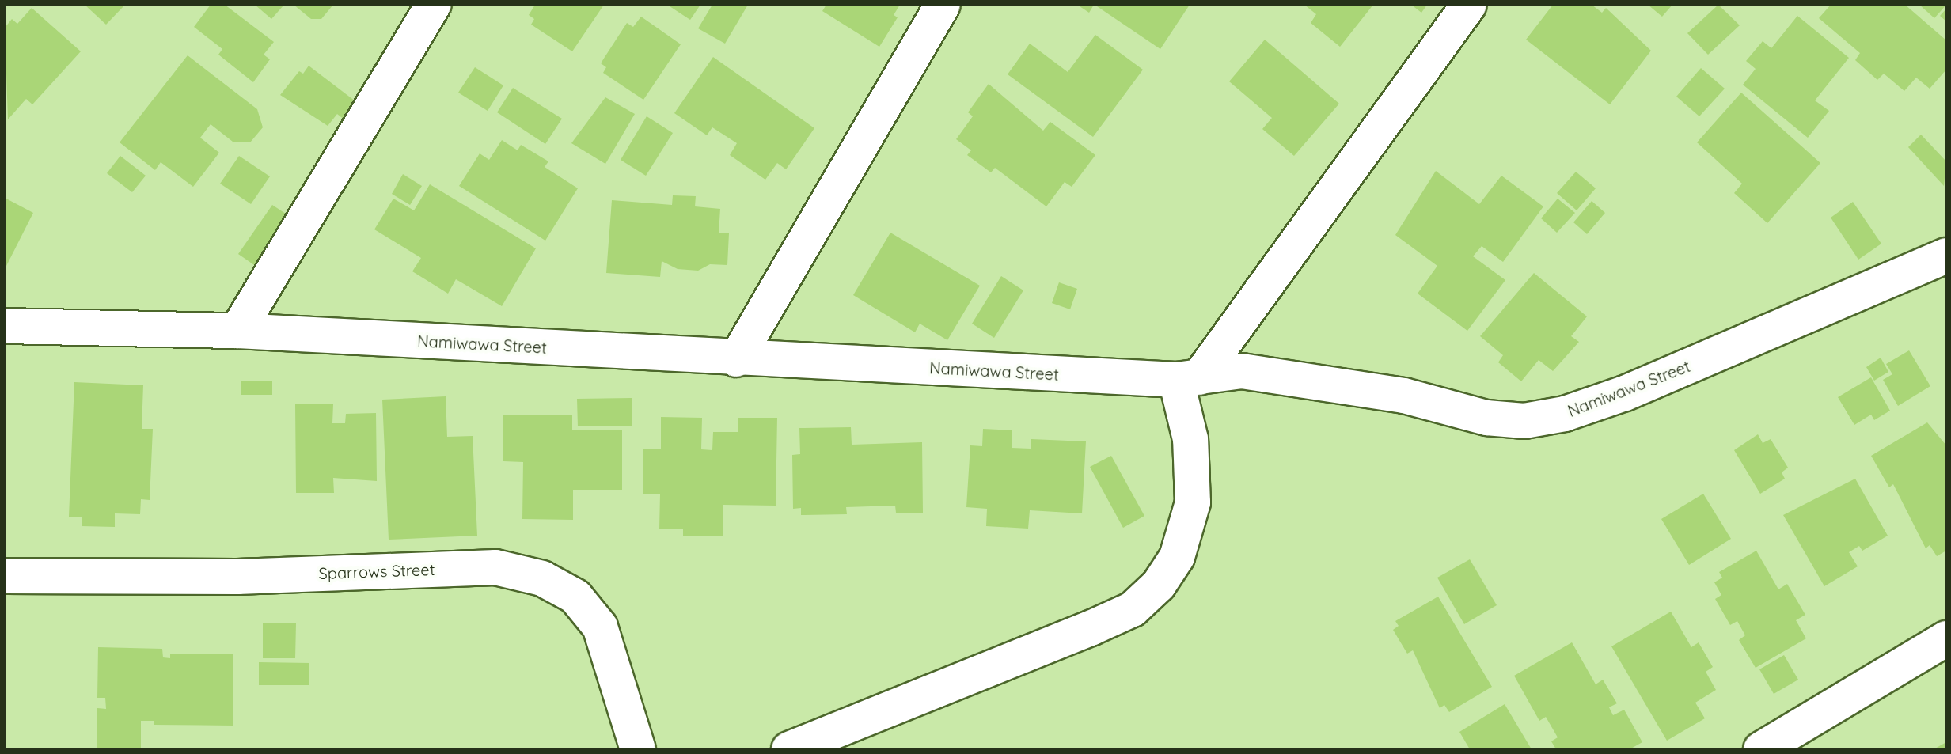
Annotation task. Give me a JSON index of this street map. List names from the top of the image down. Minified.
{"streets":{"street":["Namiwawa Street","Sparrows Street"]}}
